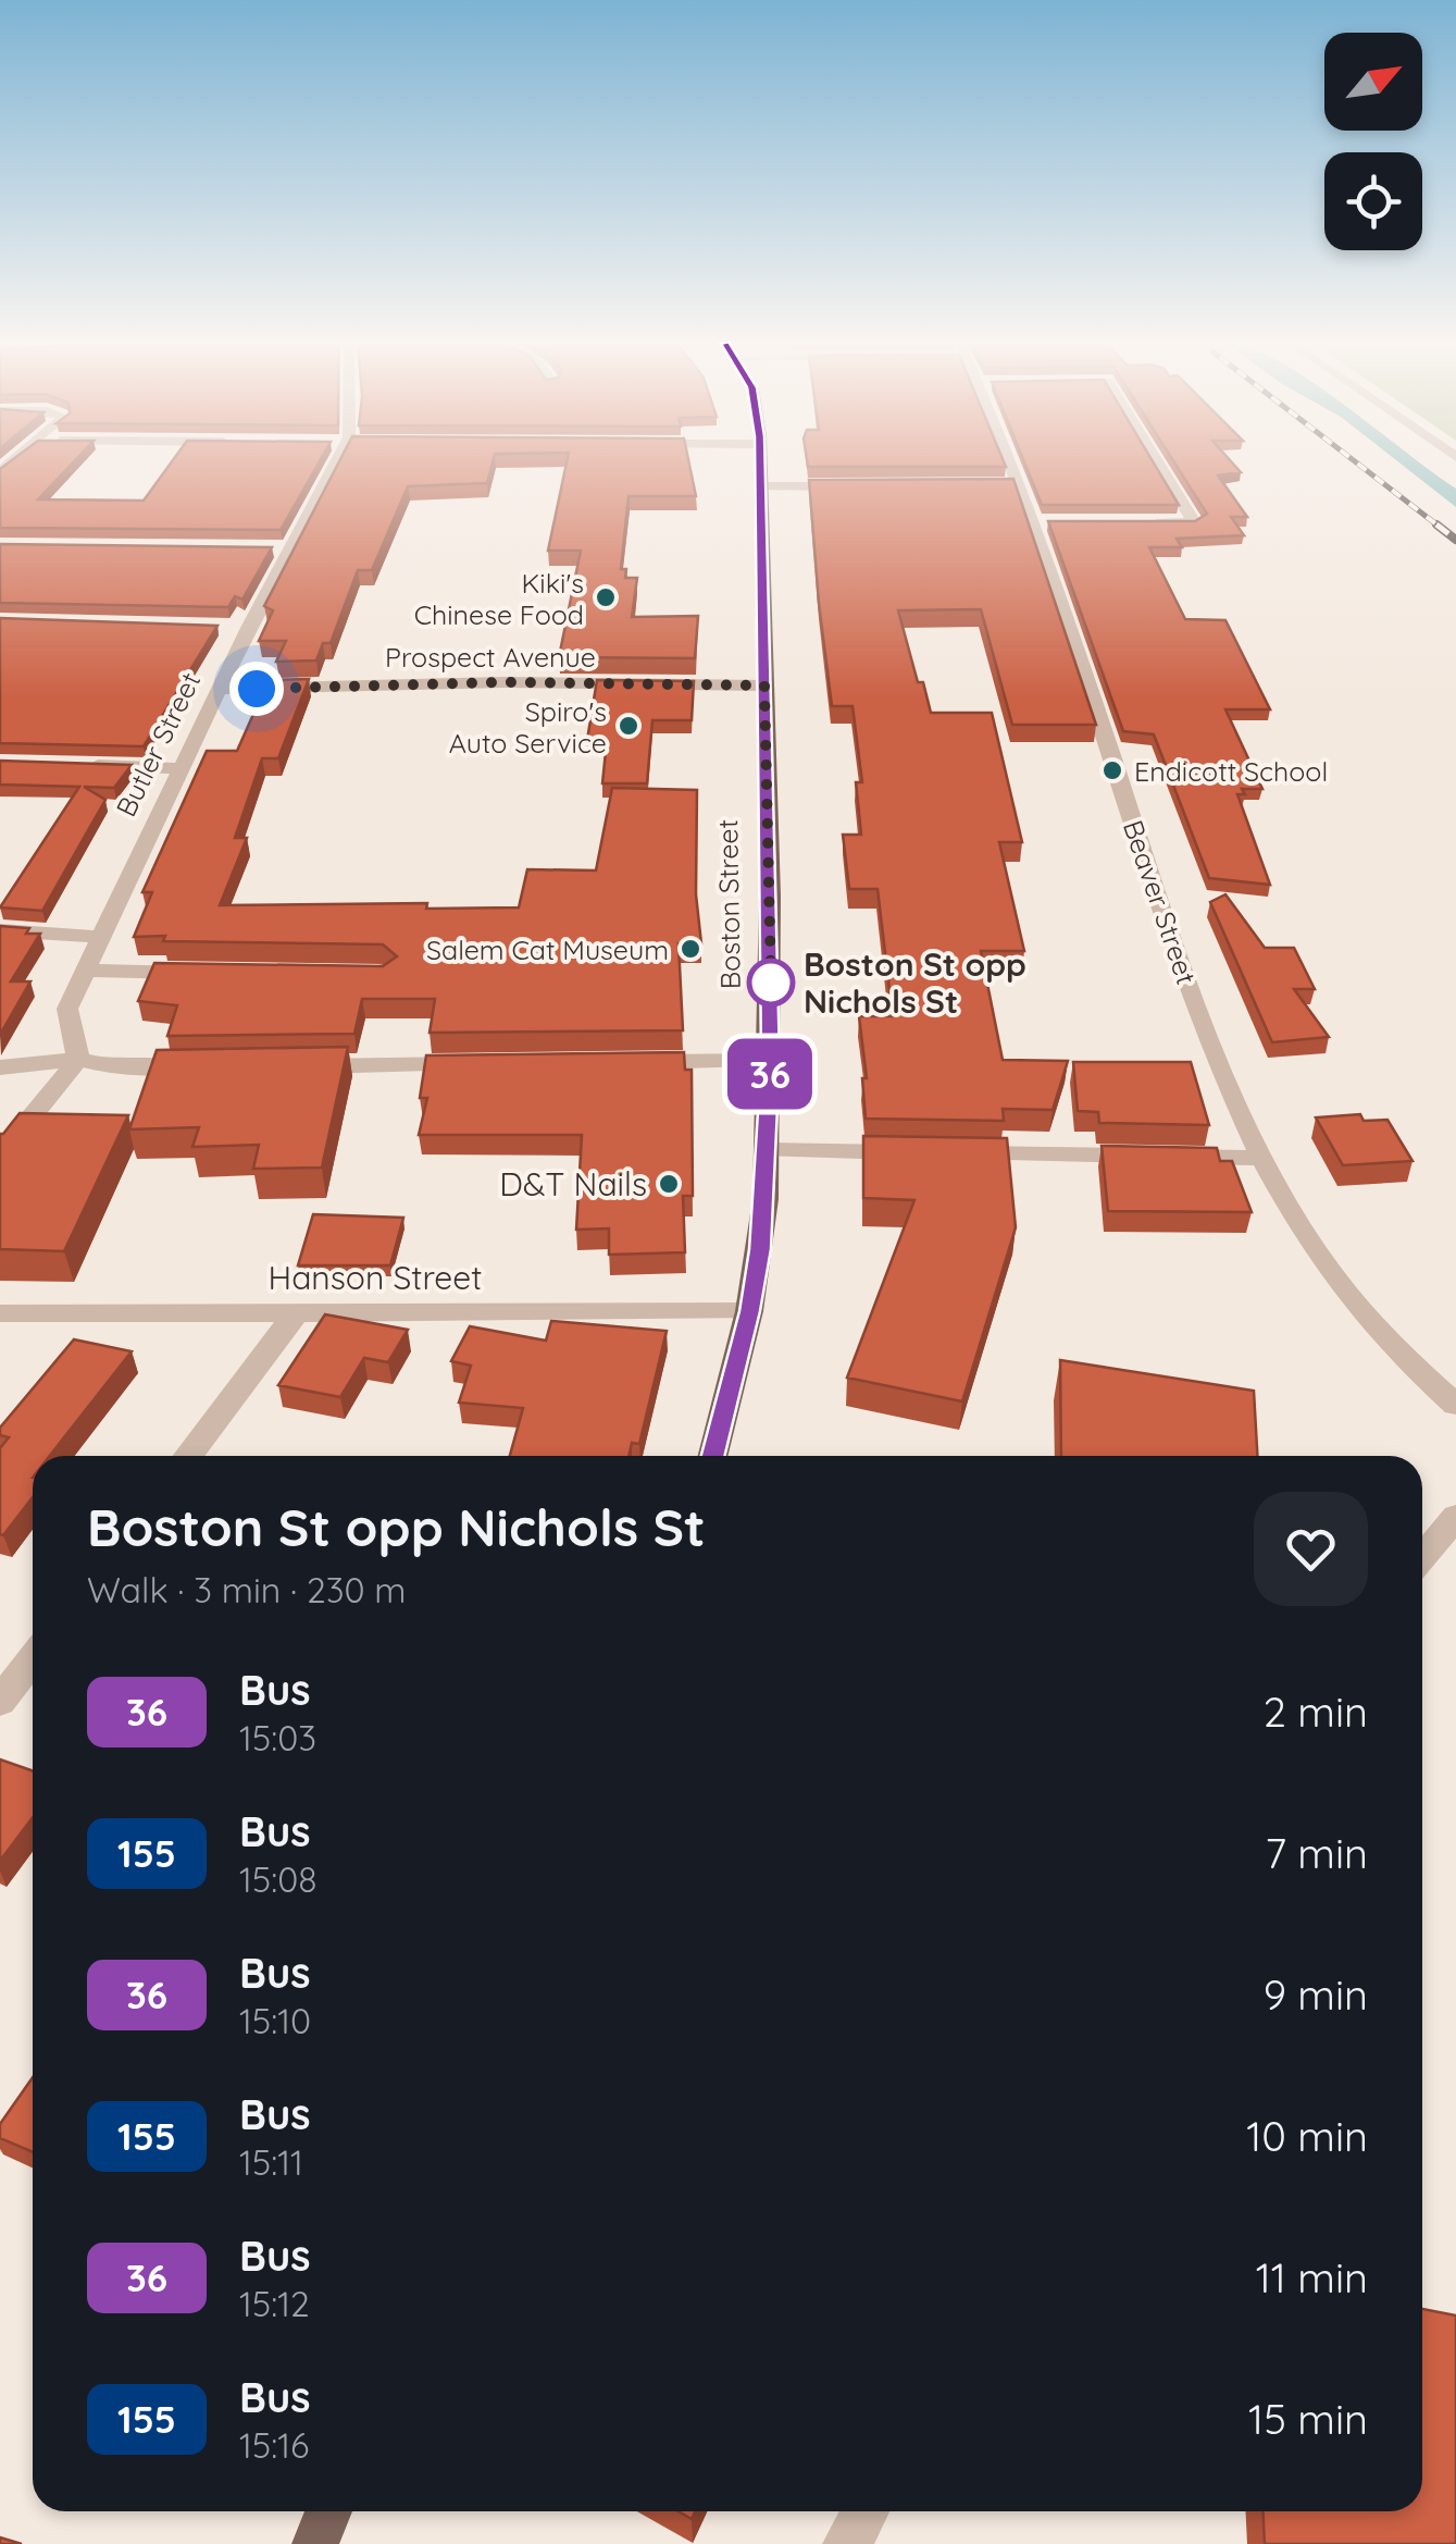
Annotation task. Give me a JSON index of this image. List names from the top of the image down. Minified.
{"streets":{"main road":["Boston Street"],"street":["Prospect Avenue","Butler Street","Beaver Street","Hanson Street"]},"crossings":[["Prospect Avenue","Butler Street"],["Prospect Avenue","Boston Street"],["Boston Street","Hanson Street"]],"places":["Kiki's Chinese Food","Spiro's Auto Service","Endicott School","Salem Cat Museum","Boston St opp Nichols St","D&T Nails"],"lines":["bus line 36"],"north":"top right","page":{"on_map":"36","heading":["Boston St opp Nichols St","Walk · 3 min · 230 m"],"list":[{"mark":"36","name":"Bus","note":"15:03","value":"2 min"},{"mark":"155","name":"Bus","note":"15:08","value":"7 min"},{"mark":"36","name":"Bus","note":"15:10","value":"9 min"},{"mark":"155","name":"Bus","note":"15:11","value":"10 min"},{"mark":"36","name":"Bus","note":"15:12","value":"11 min"},{"mark":"155","name":"Bus","note":"15:16","value":"15 min"}]}}
